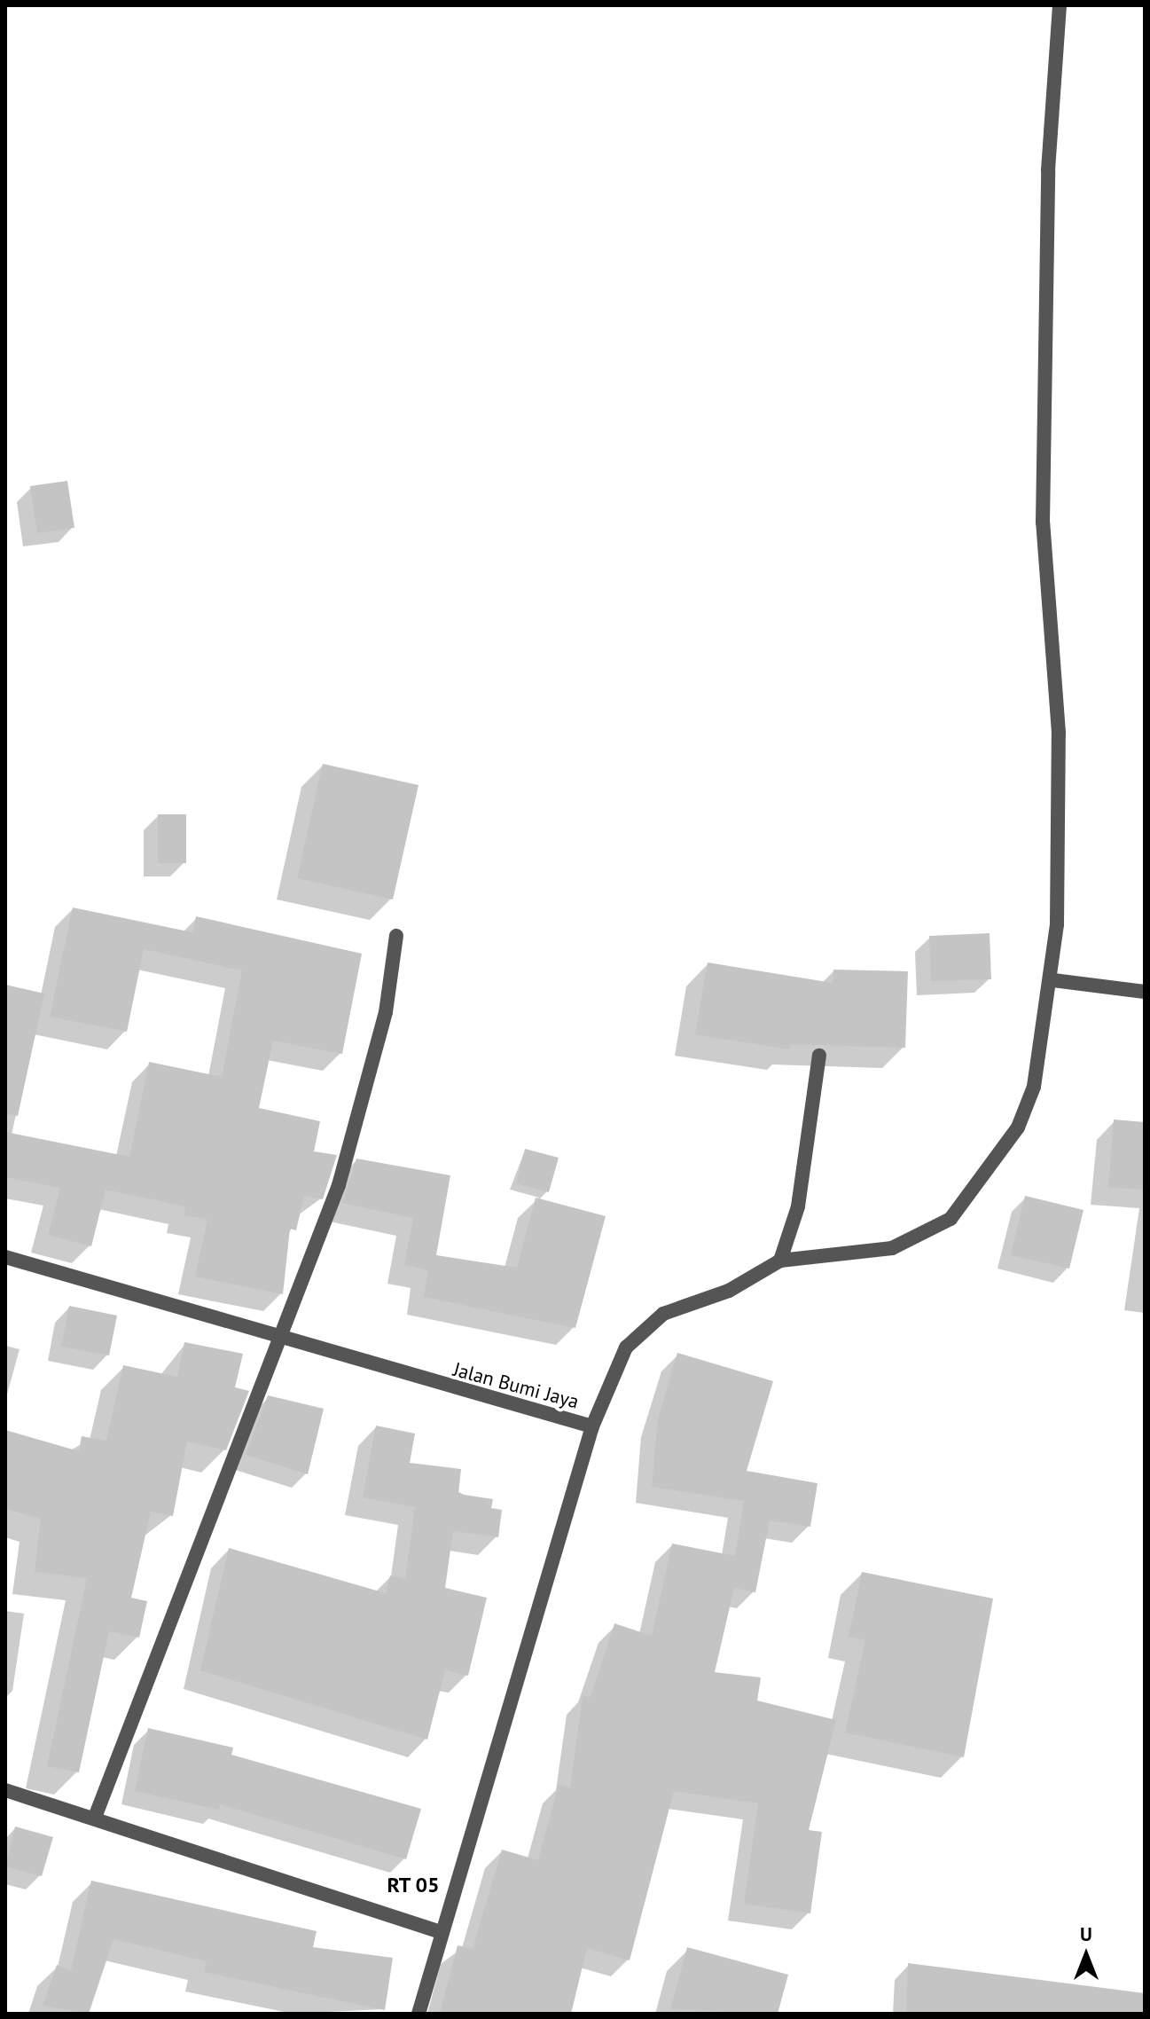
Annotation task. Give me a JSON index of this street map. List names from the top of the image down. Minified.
{"streets":{"street":["Jalan Bumi Jaya"]},"districts":["RT 05"],"north":"top"}
